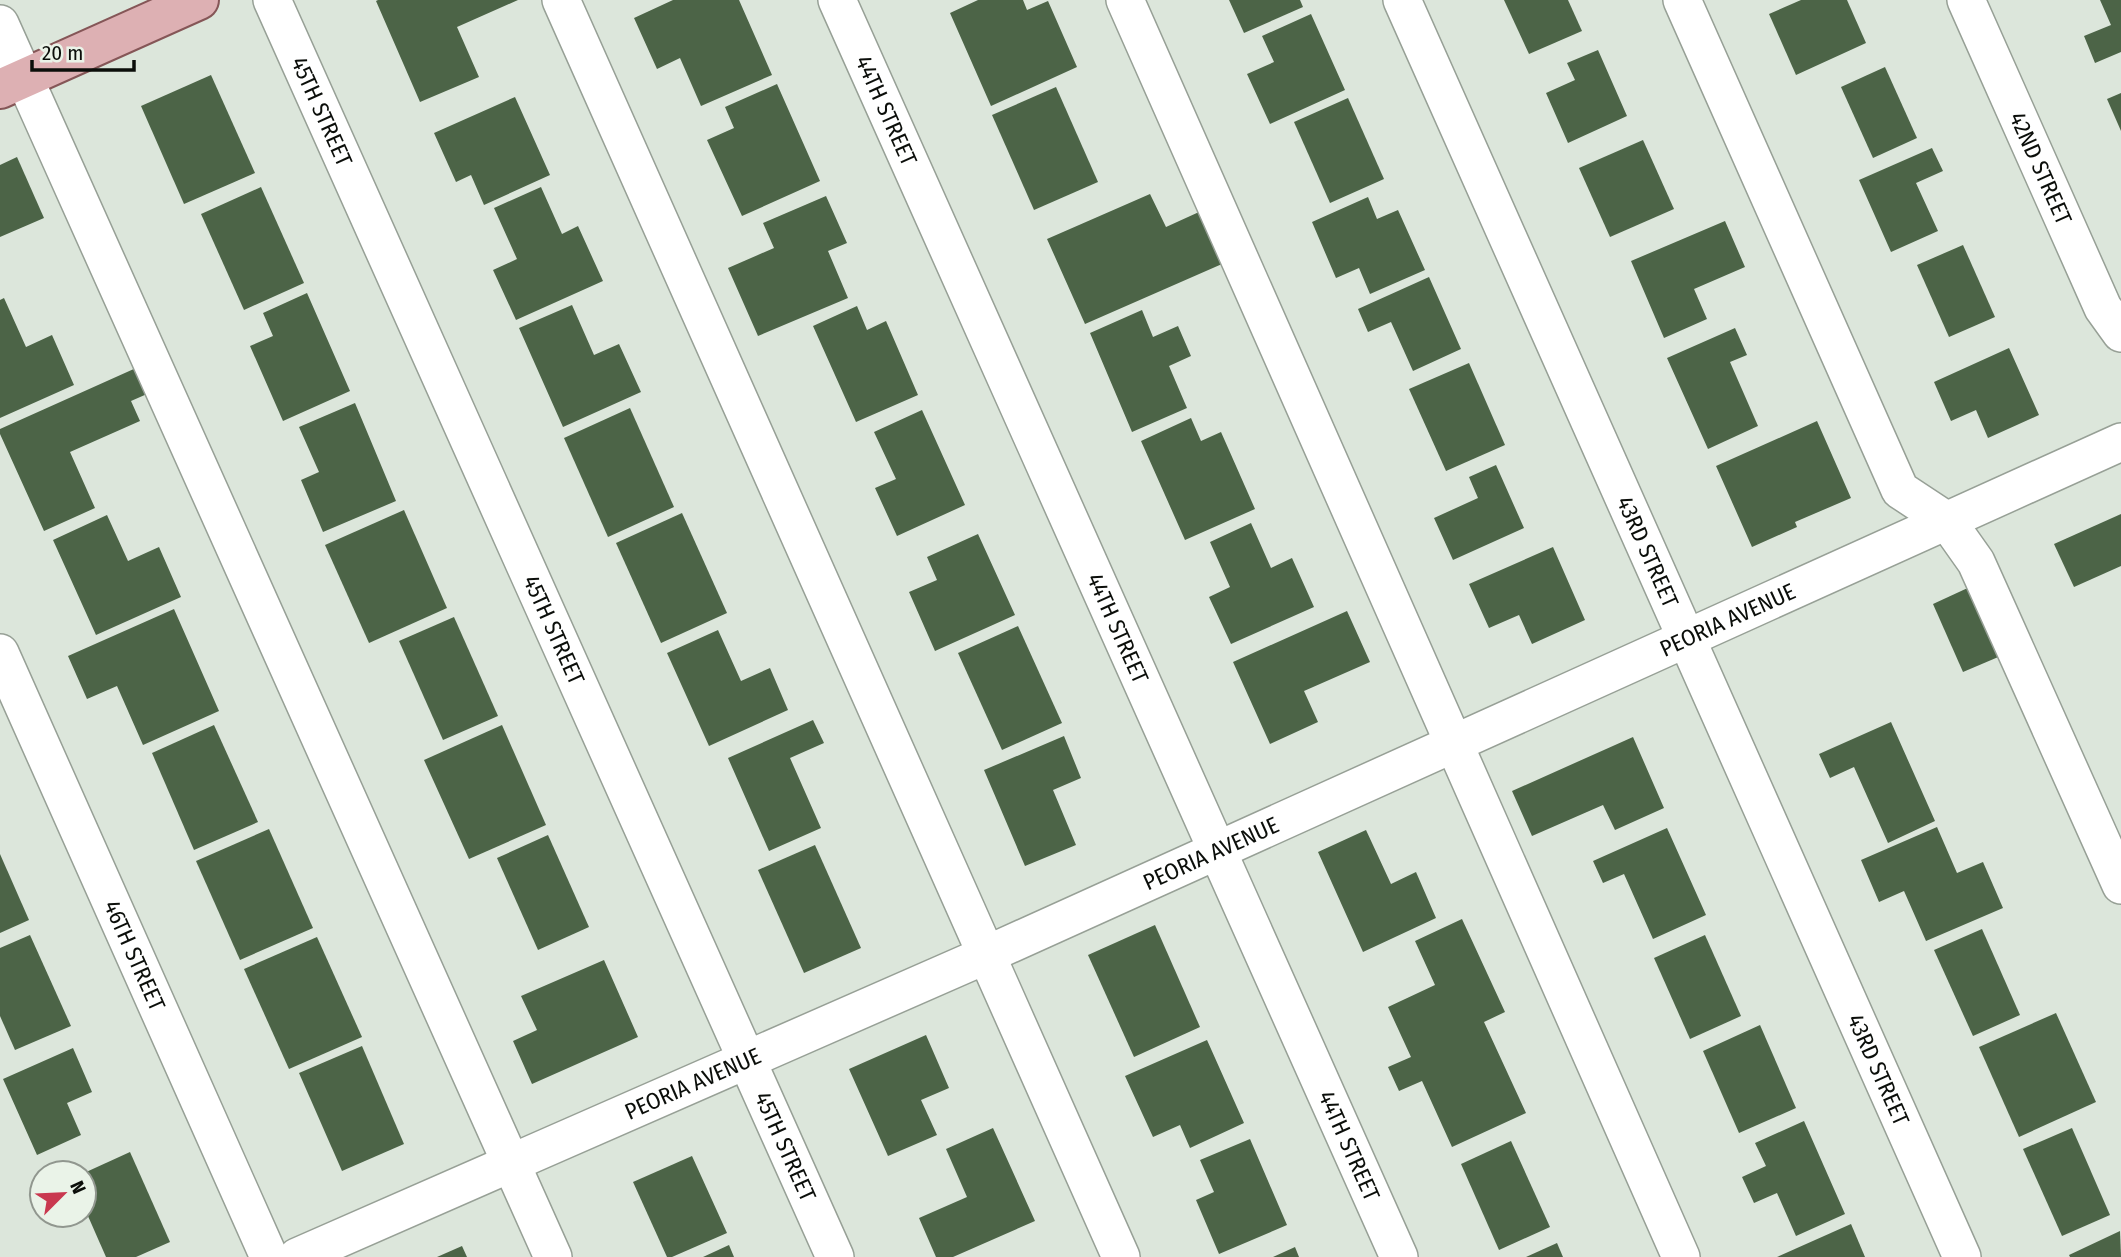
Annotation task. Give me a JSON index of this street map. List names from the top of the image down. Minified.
{"streets":{"street":["45TH STREET","44TH STREET","42ND STREET","43RD STREET","PEORIA AVENUE","46TH STREET"]},"crossings":[["45TH STREET","PEORIA AVENUE"],["44TH STREET","PEORIA AVENUE"],["43RD STREET","PEORIA AVENUE"]],"scale_bar":"20 m","north":"top right"}
